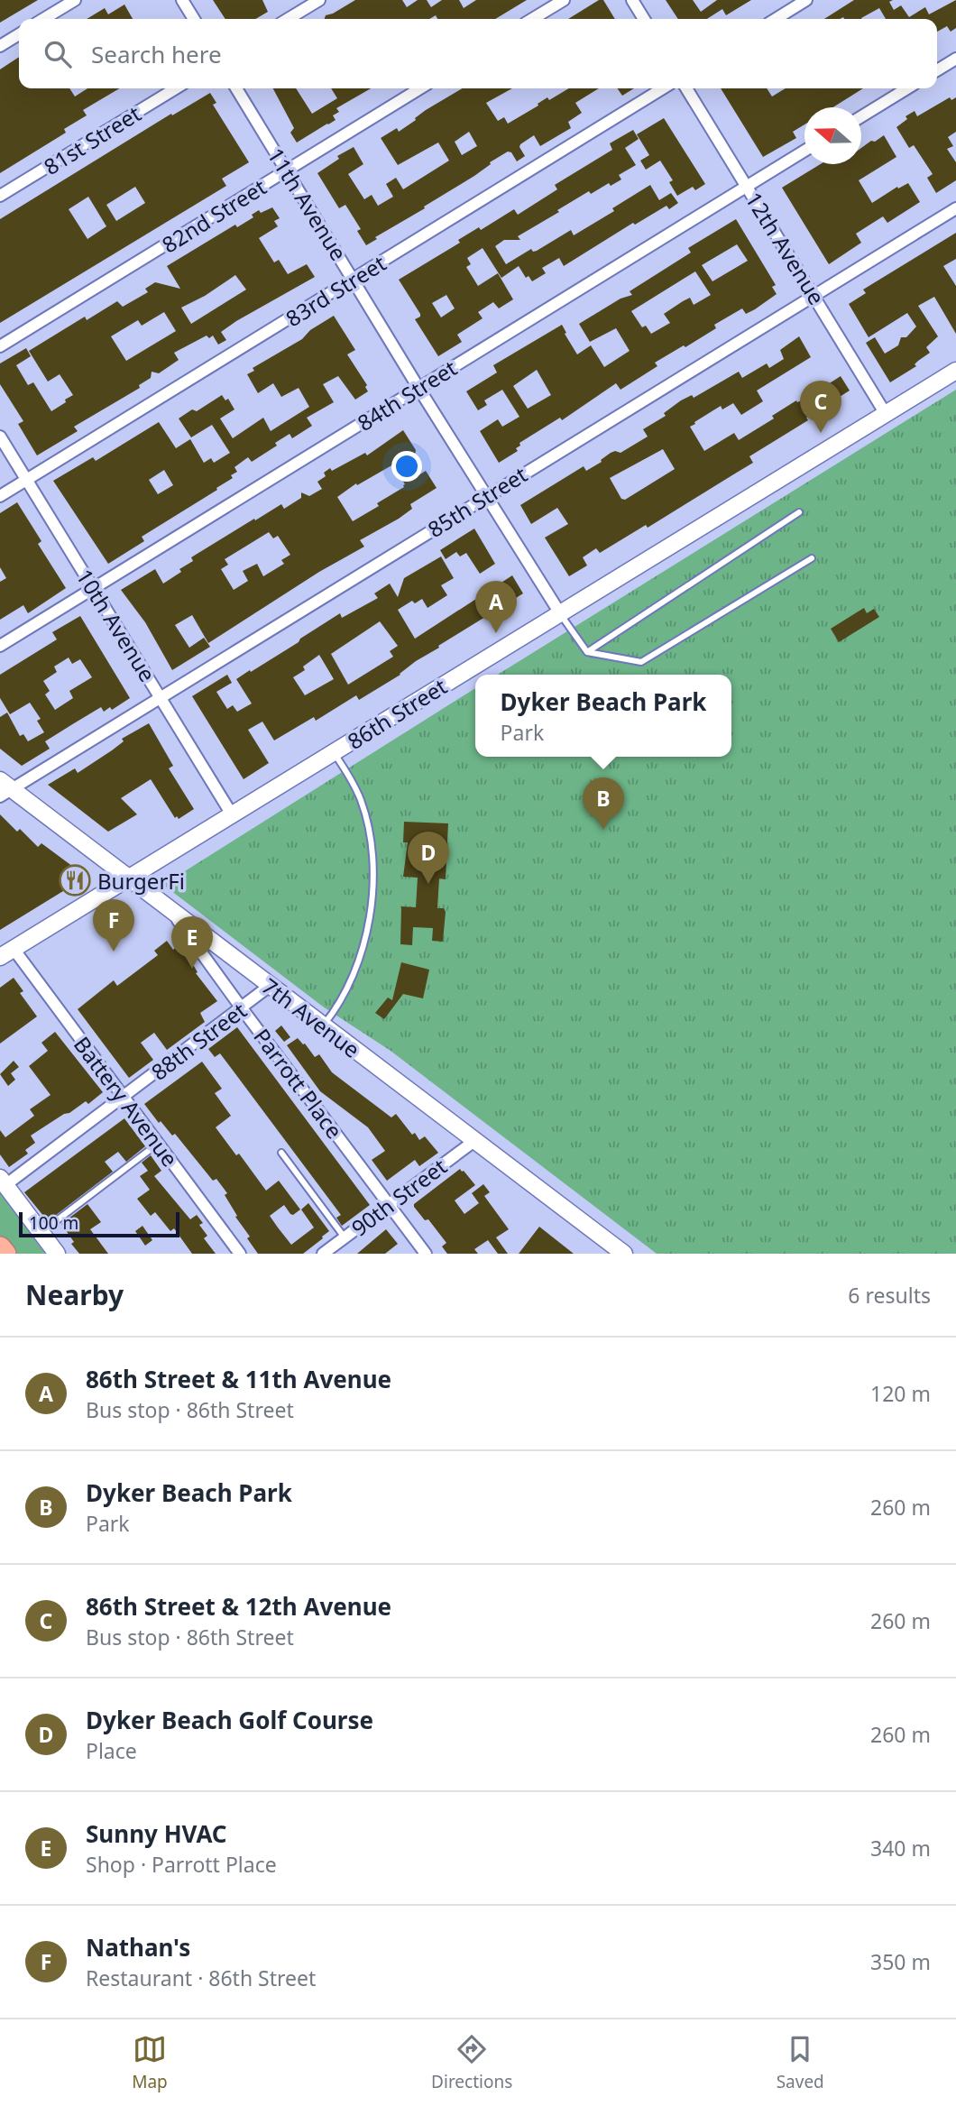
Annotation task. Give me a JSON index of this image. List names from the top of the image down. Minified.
{"streets":{"main road":["86th Street","7th Avenue"],"street":["81st Street","11th Avenue","82nd Street","12th Avenue","83rd Street","84th Street","85th Street","10th Avenue","88th Street","Parrott Place","Battery Avenue","90th Street"]},"crossings":[["11th Avenue","82nd Street"],["11th Avenue","83rd Street"],["11th Avenue","84th Street"],["11th Avenue","85th Street"],["11th Avenue","86th Street"],["12th Avenue","84th Street"],["12th Avenue","85th Street"],["12th Avenue","86th Street"],["83rd Street","10th Avenue"],["84th Street","10th Avenue"],["85th Street","10th Avenue"],["85th Street","7th Avenue"],["10th Avenue","86th Street"],["86th Street","7th Avenue"],["86th Street","Battery Avenue"],["7th Avenue","88th Street"],["7th Avenue","Parrott Place"],["7th Avenue","90th Street"],["88th Street","Parrott Place"],["88th Street","Battery Avenue"],["Parrott Place","90th Street"]],"places":{"restaurant":["BurgerFi"]},"scale_bar":"100 m","north":"left","page":{"search":"Search here","pins":["C","A","B","D","F","E"],"popup":["Dyker Beach Park","Park"],"scale":"100 m","heading":["Nearby","6 results"],"list":[{"mark":"A","name":"86th Street & 11th Avenue","note":"Bus stop · 86th Street","value":"120 m"},{"mark":"B","name":"Dyker Beach Park","note":"Park","value":"260 m"},{"mark":"C","name":"86th Street & 12th Avenue","note":"Bus stop · 86th Street","value":"260 m"},{"mark":"D","name":"Dyker Beach Golf Course","note":"Place","value":"260 m"},{"mark":"E","name":"Sunny HVAC","note":"Shop · Parrott Place","value":"340 m"},{"mark":"F","name":"Nathan's","note":"Restaurant · 86th Street","value":"350 m"}],"nav":["Map","Directions","Saved"]}}
